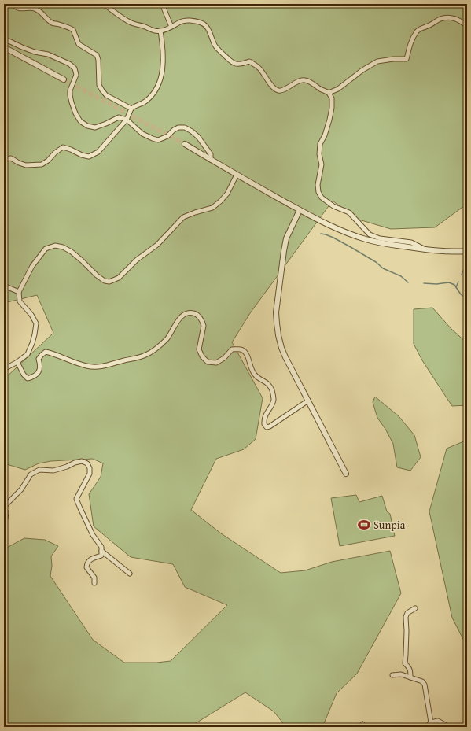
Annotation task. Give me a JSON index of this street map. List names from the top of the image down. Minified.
{"places":{"sports":["Sunpia"]}}
